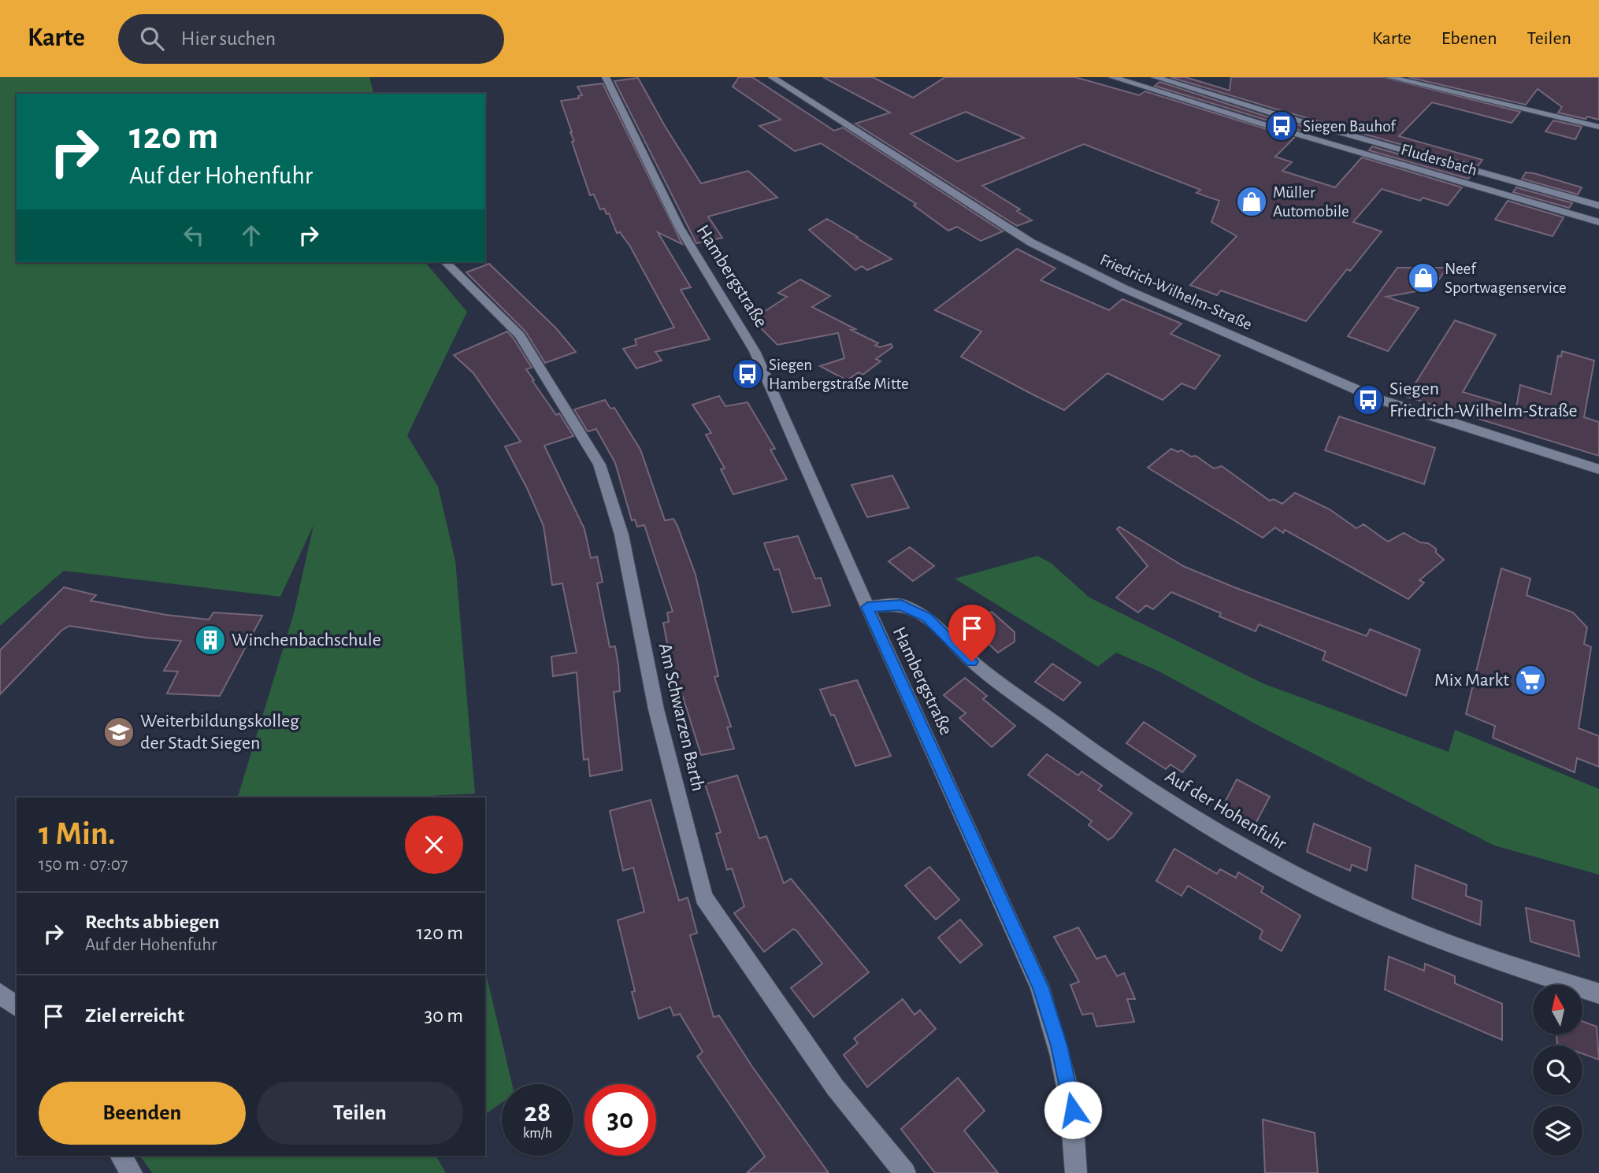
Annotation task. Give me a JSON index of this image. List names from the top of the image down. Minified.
{"streets":{"street":["Fludersbach","Hambergstraße","Friedrich-Wilhelm-Straße","Am Schwarzen Barth","Auf der Hohenfuhr"]},"crossings":[["Hambergstraße","Auf der Hohenfuhr"]],"places":{"bus stop":["Siegen Bauhof","Siegen Hambergstraße Mitte","Siegen Friedrich-Wilhelm-Straße"],"shop":["Müller Automobile","Neef Sportwagenservice"],"building":["Winchenbachschule"],"supermarket":["Mix Markt"],"school or university":["Weiterbildungskolleg der Stadt Siegen"]},"north":"top","page":{"header":"Karte","search":"Hier suchen","nav":["Karte","Ebenen","Teilen"],"turn":["120 m","Auf der Hohenfuhr"],"heading":["1 Min.","150 m · 07:07"],"list":[{"name":"Rechts abbiegen","note":"Auf der Hohenfuhr","value":"120 m"},{"name":"Ziel erreicht","value":"30 m"}],"buttons":["Beenden","Teilen"],"speed":"28 km/h","limit":"30"}}
